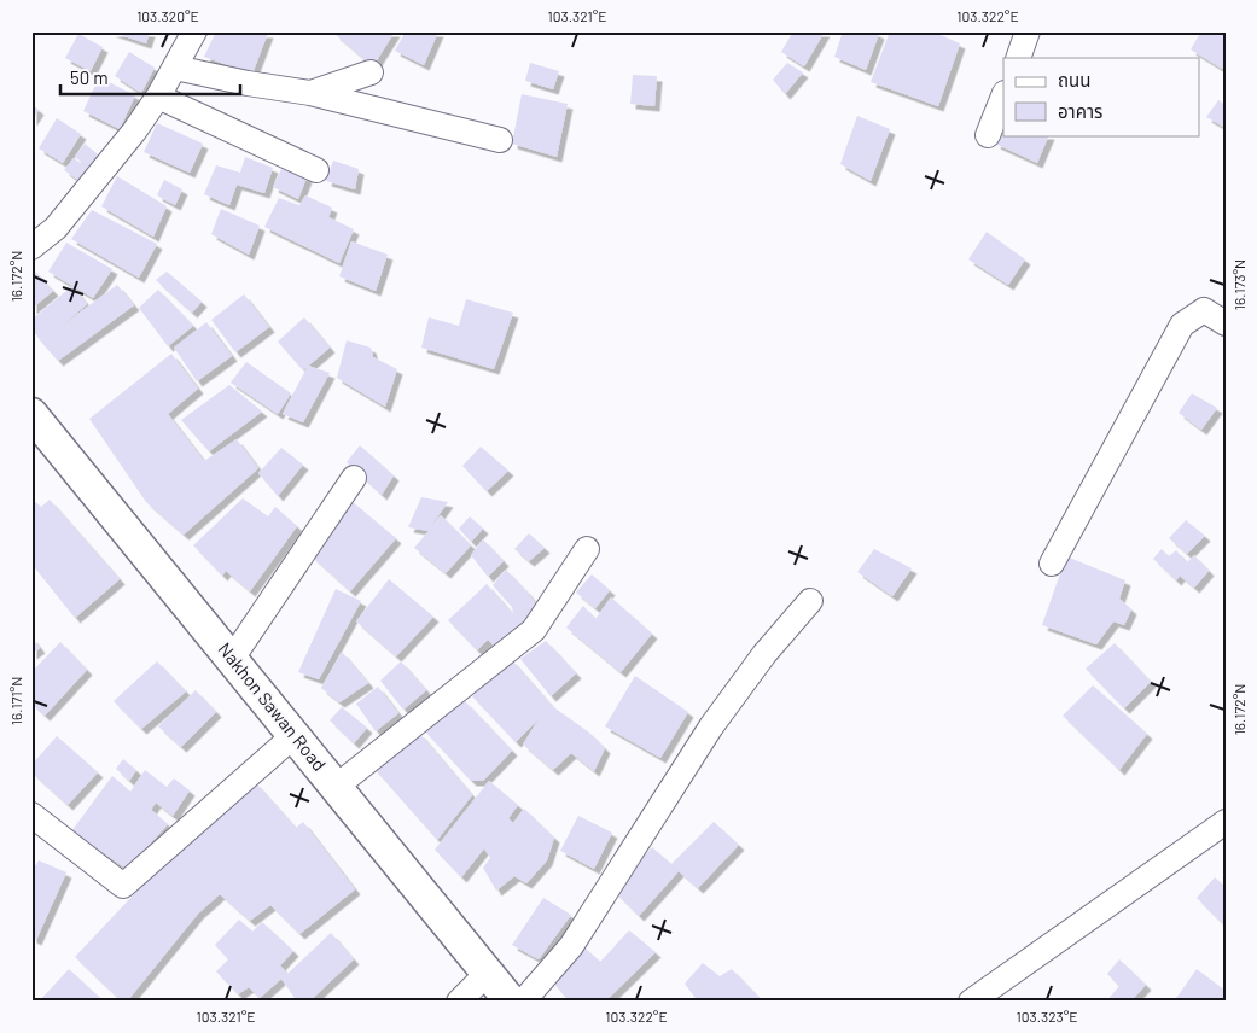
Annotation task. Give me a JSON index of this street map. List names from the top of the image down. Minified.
{"streets":{"main road":["Nakhon Sawan Road"]},"legend":["ถนน","อาคาร"],"scale_bar":"50 m","coordinates":["103.320°E","103.321°E","103.322°E","16.172°N","16.173°N","16.171°N","103.323°E"]}
